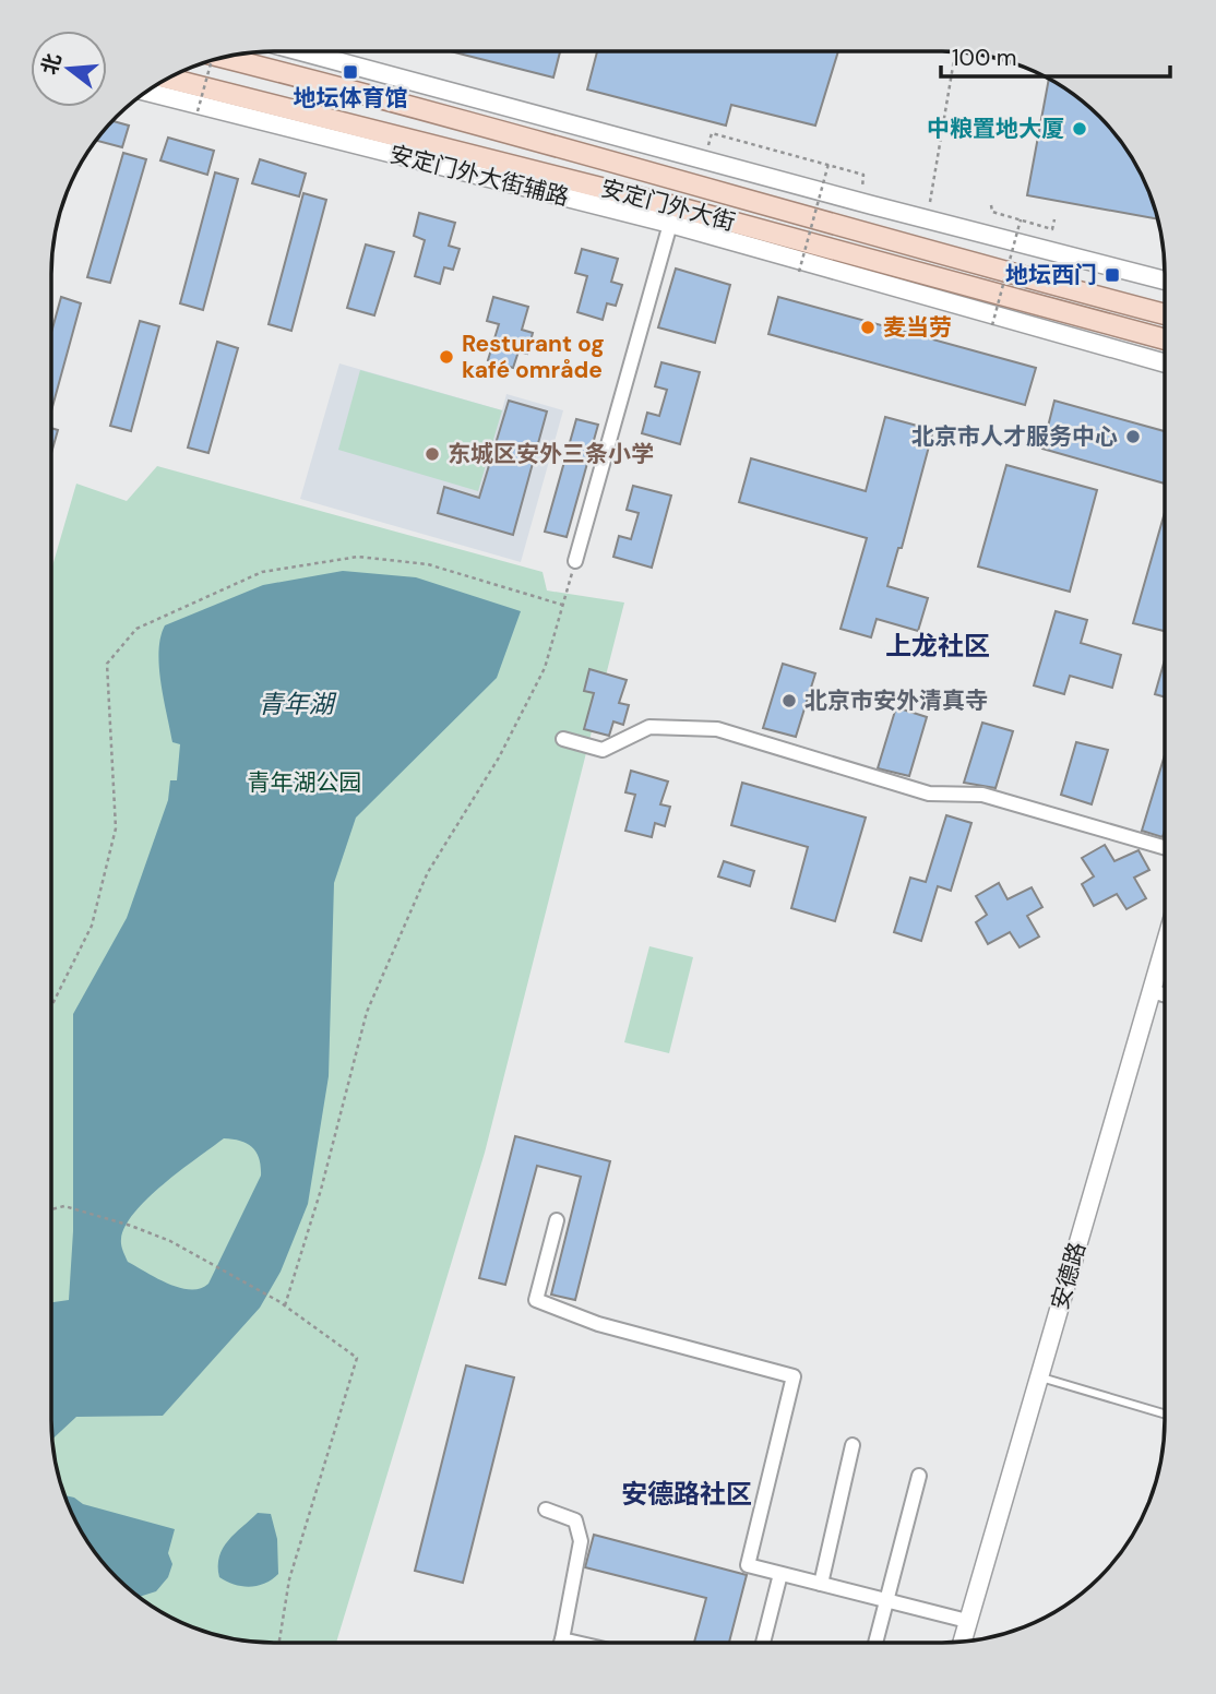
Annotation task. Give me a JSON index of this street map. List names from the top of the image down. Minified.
{"streets":{"main road":["安定门外大街"],"street":["安定门外大街辅路","安德路"]},"crossings":[["安定门外大街辅路","安定门外大街"]],"districts":["上龙社区","安德路社区"],"water":["青年湖"],"parks":["青年湖公园"],"places":{"transit":["地坛体育馆","地坛西门"],"other":["中粮置地大厦","麦当劳","Resturant og kafé område","北京市人才服务中心","东城区安外三条小学","北京市安外清真寺"]},"scale_bar":"100 m","north":"left"}
